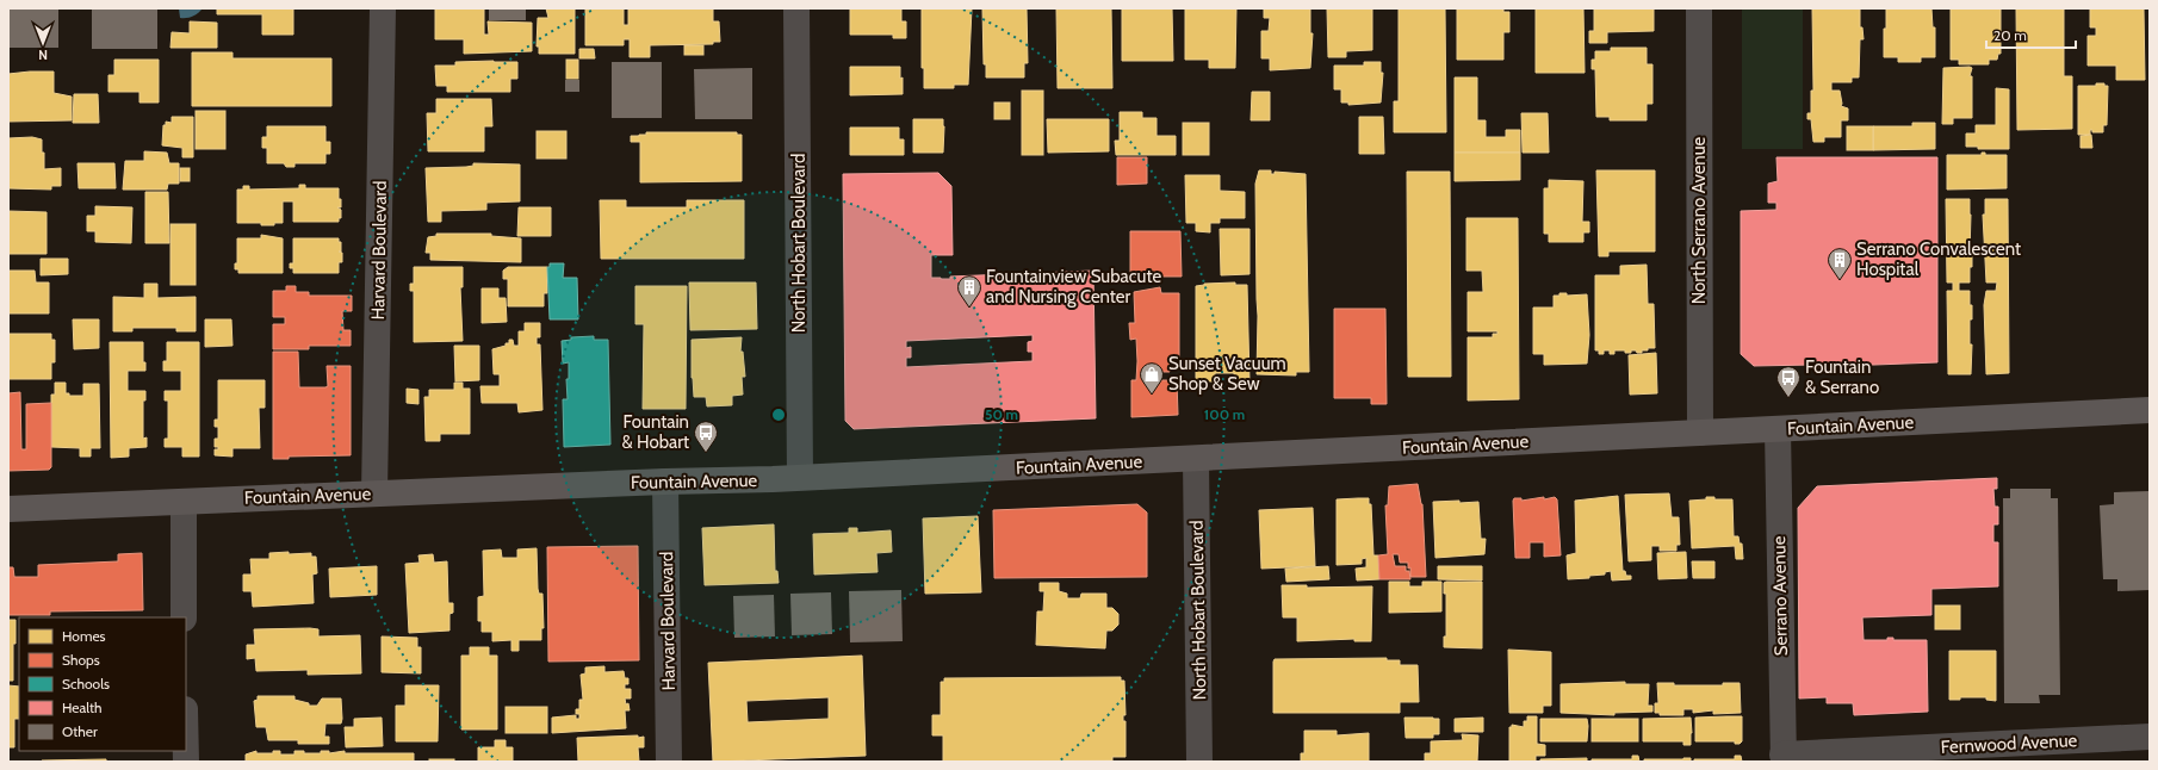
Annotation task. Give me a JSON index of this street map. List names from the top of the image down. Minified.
{"streets":{"street":["North Serrano Avenue","North Hobart Boulevard","Harvard Boulevard","Fountain Avenue","Serrano Avenue","Fernwood Avenue"]},"crossings":[["North Serrano Avenue","Fountain Avenue"],["North Hobart Boulevard","Fountain Avenue"],["Harvard Boulevard","Fountain Avenue"],["Fountain Avenue","Serrano Avenue"],["Serrano Avenue","Fernwood Avenue"]],"places":{"building":["Serrano Convalescent Hospital","Fountainview Subacute and Nursing Center"],"shop":["Sunset Vacuum Shop & Sew"],"bus stop":["Fountain & Serrano","Fountain & Hobart"]},"legend":["Homes","Shops","Schools","Health","Other"],"scale_bar":"20 m","north":"bottom","rings":["50 m","100 m"]}
